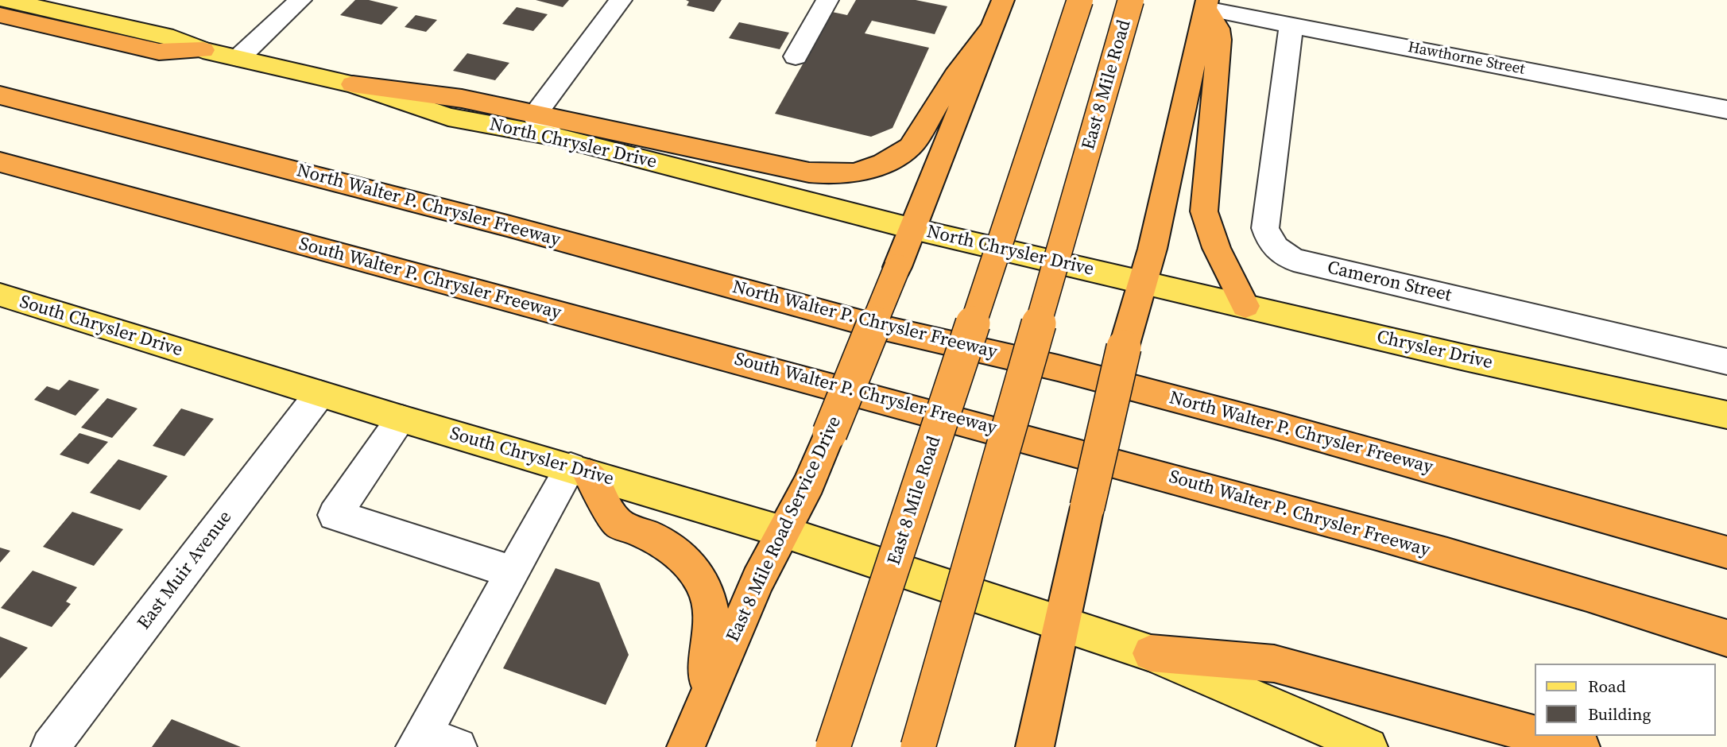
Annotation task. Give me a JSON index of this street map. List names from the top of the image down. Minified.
{"streets":{"highway":["East 8 Mile Road","North Walter P. Chrysler Freeway","South Walter P. Chrysler Freeway","East 8 Mile Road Service Drive"],"main road":["North Chrysler Drive","South Chrysler Drive","Chrysler Drive"],"street":["Hawthorne Street","Cameron Street","East Muir Avenue"]},"crossings":[["Hawthorne Street","Cameron Street"],["North Chrysler Drive","Chrysler Drive"],["North Chrysler Drive","East 8 Mile Road Service Drive"],["South Chrysler Drive","East 8 Mile Road Service Drive"],["South Chrysler Drive","East Muir Avenue"]],"legend":["Road","Building"]}
